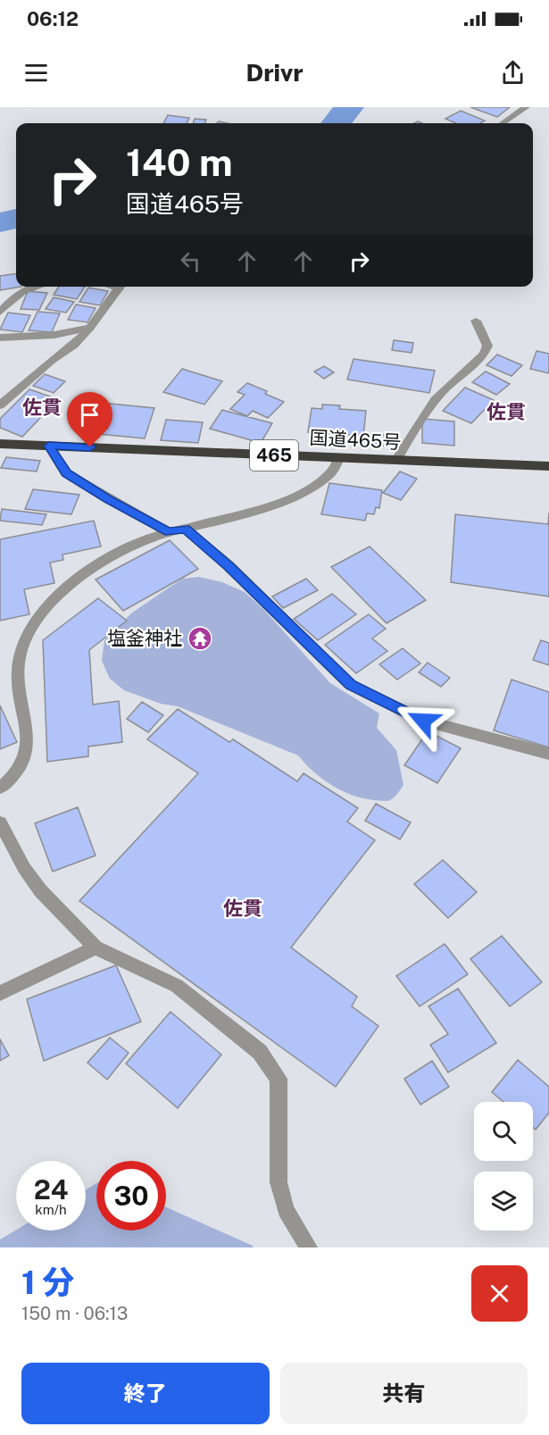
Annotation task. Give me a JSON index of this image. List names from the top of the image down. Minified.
{"streets":{"highway":["国道465号","465"]},"districts":["佐貫","佐貫","佐貫"],"places":{"temple":["塩釜神社"]},"page":{"status":"06:12","header":"Drivr","turn":["140 m","国道465号"],"speed":"24 km/h","limit":"30","heading":["1 分","150 m · 06:13"],"buttons":["終了","共有"]}}
